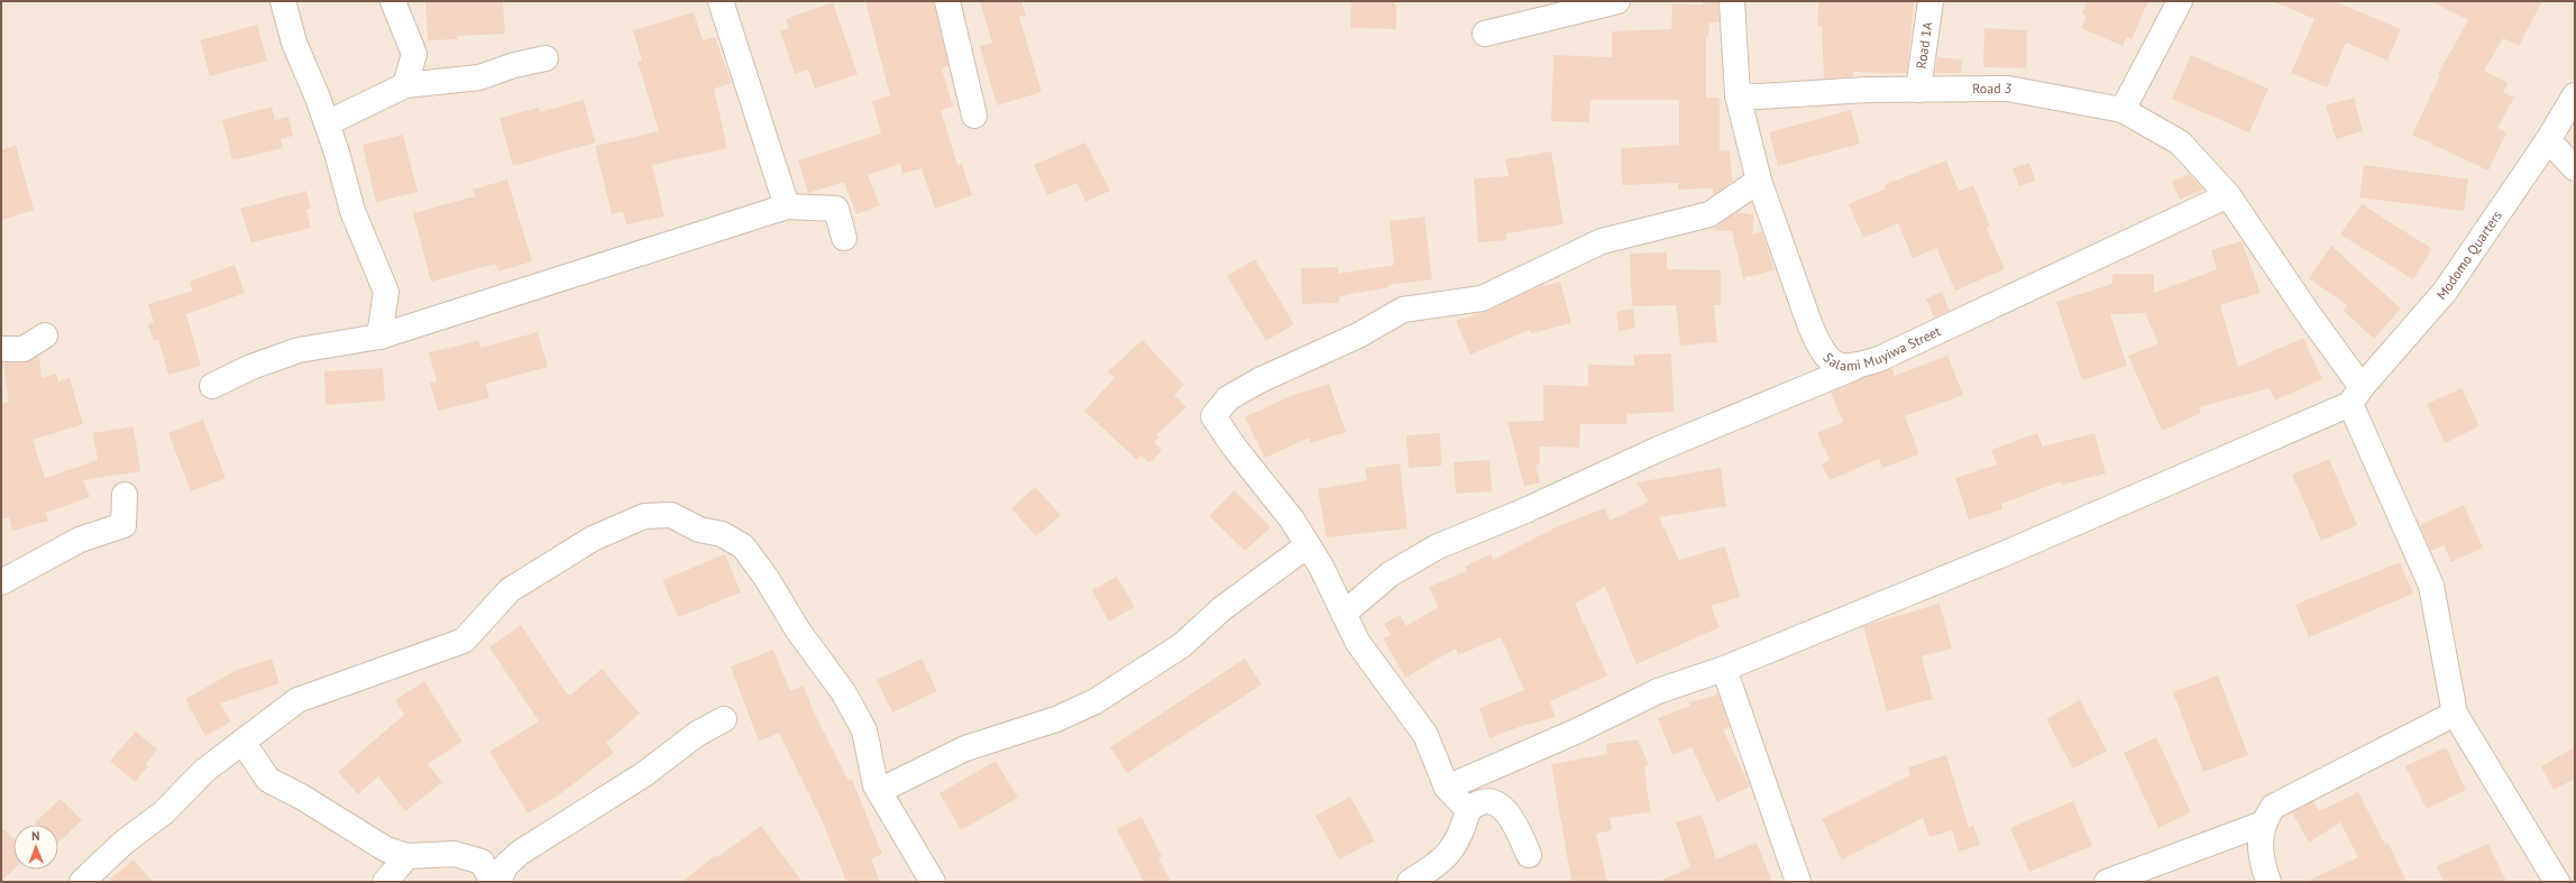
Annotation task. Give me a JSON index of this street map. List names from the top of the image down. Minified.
{"streets":{"street":["Road 1A","Road 3","Modomo Quarters","Salami Muyiwa Street"]},"crossings":[["Road 1A","Road 3"],["Road 3","Modomo Quarters"],["Road 3","Salami Muyiwa Street"]],"north":"top"}
